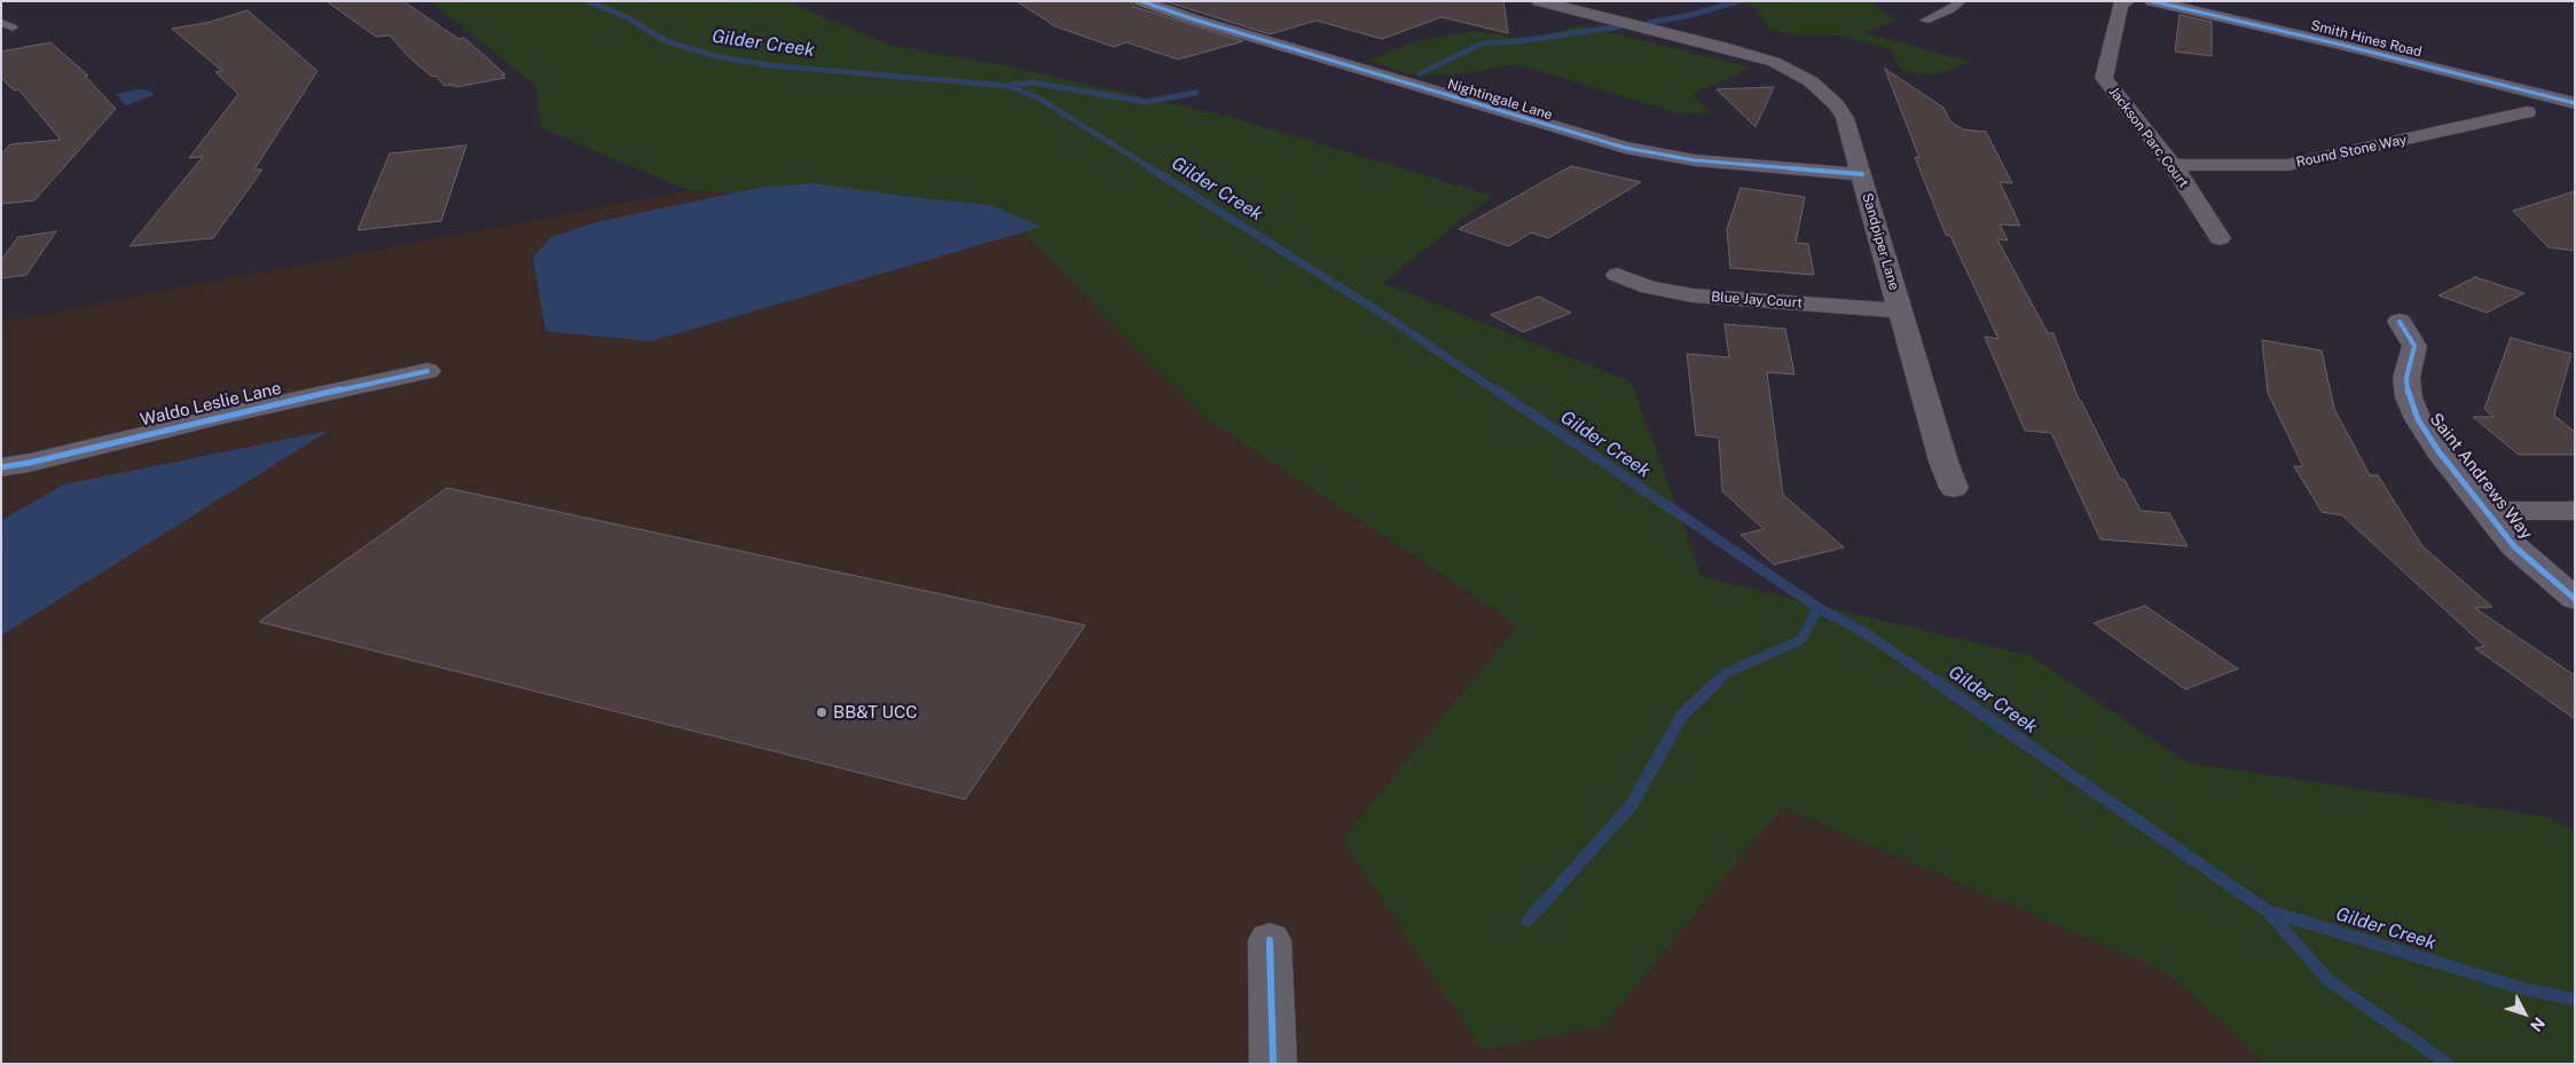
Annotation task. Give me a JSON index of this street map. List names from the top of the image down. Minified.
{"streets":{"street":["Smith Hines Road","Nightingale Lane","Jackson Parc Court","Round Stone Way","Sandpiper Lane","Blue Jay Court","Waldo Leslie Lane","Saint Andrews Way"]},"crossings":[["Nightingale Lane","Sandpiper Lane"],["Jackson Parc Court","Round Stone Way"],["Sandpiper Lane","Blue Jay Court"]],"water":["Gilder Creek"],"places":["BB&T UCC"],"north":"bottom right"}
